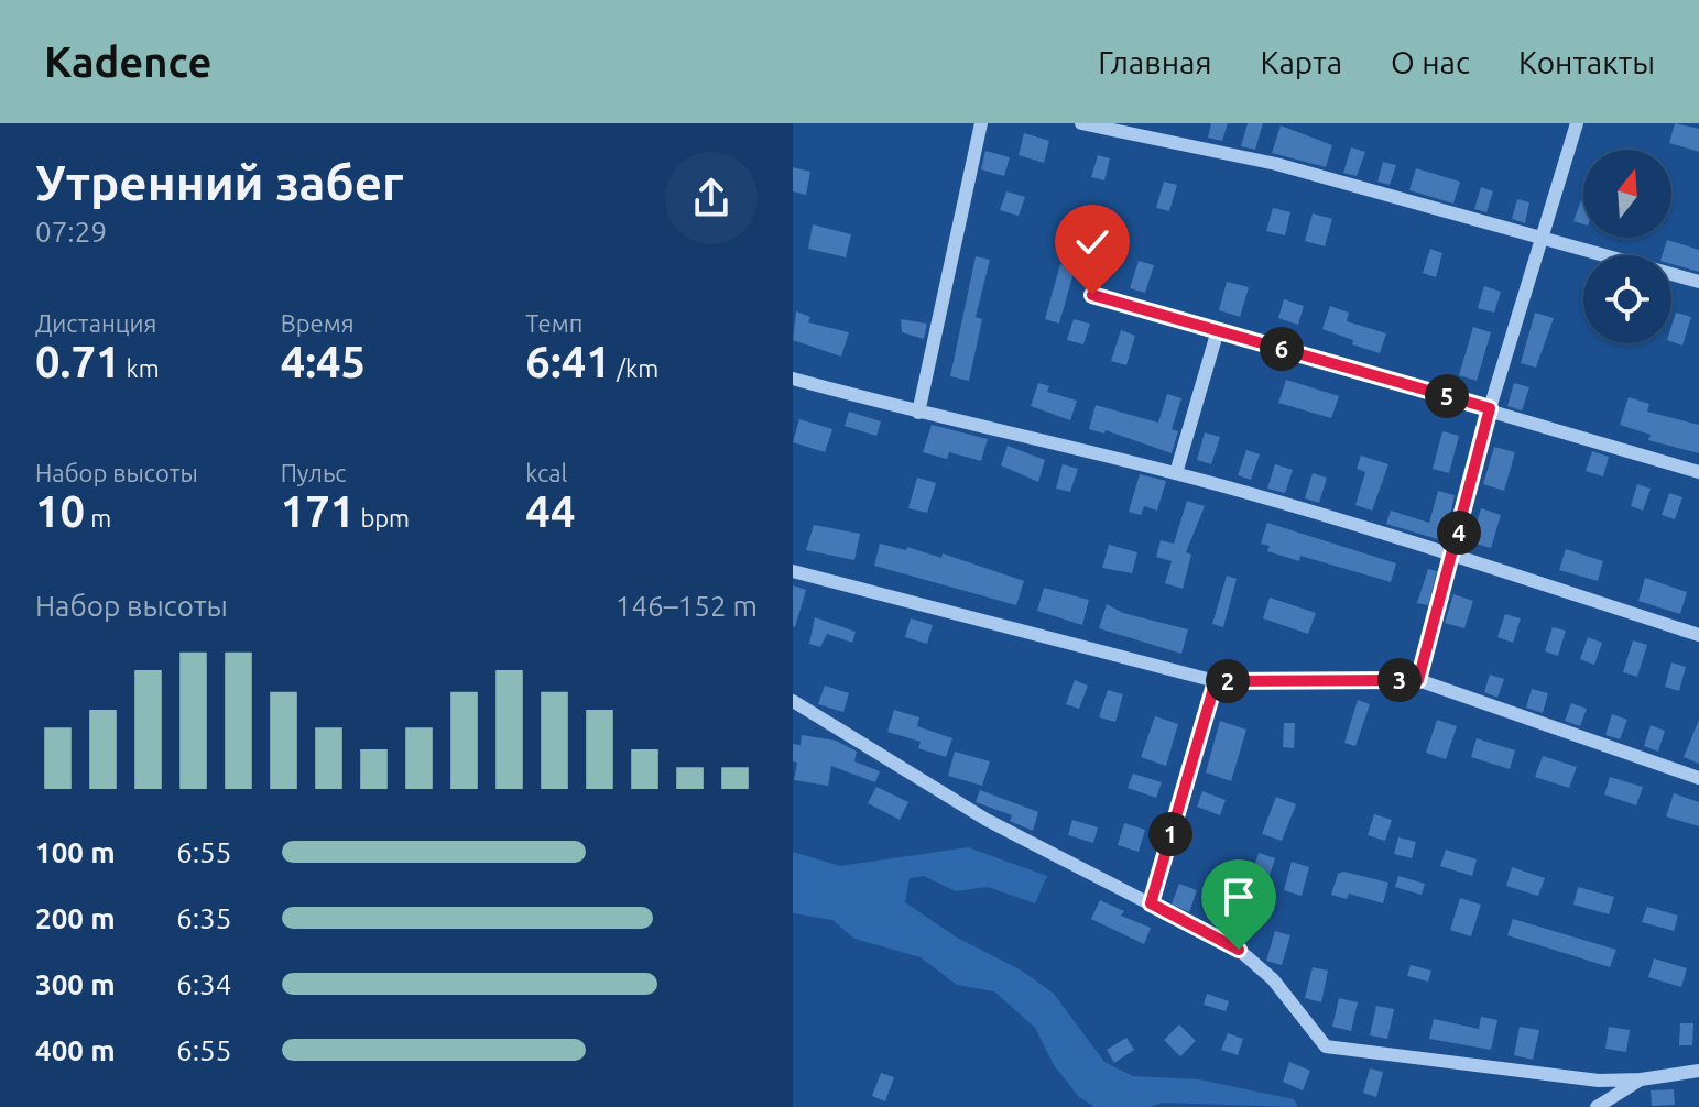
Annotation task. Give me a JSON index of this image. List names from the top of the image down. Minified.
{"north":"top","page":{"header":"Kadence","nav":["Главная","Карта","О нас","Контакты"],"heading":["Утренний забег","07:29"],"stats":[["Дистанция","0.71 km"],["Время","4:45"],["Темп","6:41 /km"],["Набор высоты","10 m"],["Пульс","171 bpm"],["kcal","44"]],"pins":["6","5","4","3","2","1"],"chart":["Набор высоты","146–152 m"],"list":[{"name":"100 m","note":"6:55"},{"name":"200 m","note":"6:35"},{"name":"300 m","note":"6:34"},{"name":"400 m","note":"6:55"}]}}
